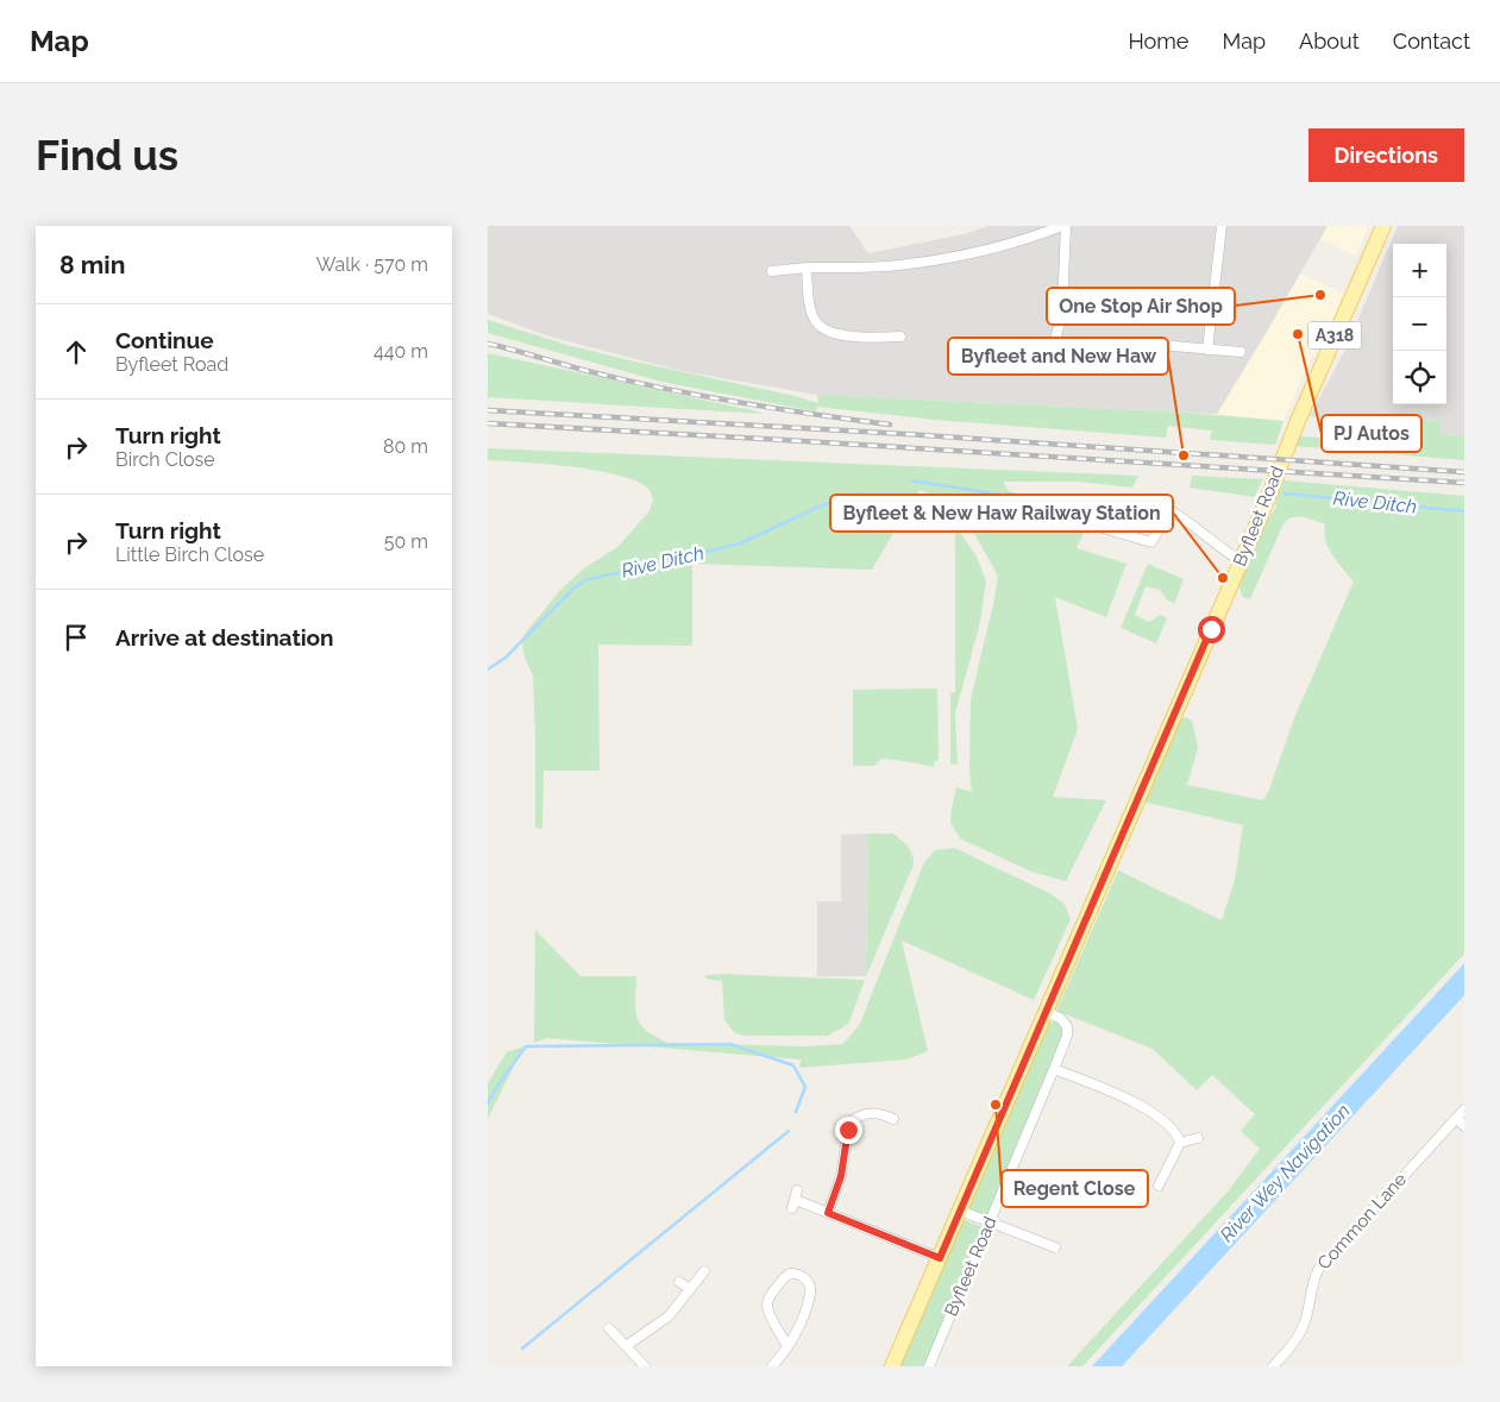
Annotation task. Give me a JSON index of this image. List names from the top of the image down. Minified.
{"streets":{"main road":["A318","Byfleet Road"],"street":["Common Lane"]},"water":["Rive Ditch","River Wey Navigation"],"places":["One Stop Air Shop","PJ Autos","Byfleet and New Haw","Byfleet & New Haw Railway Station","Regent Close"],"page":{"header":"Map","nav":["Home","Map","About","Contact"],"buttons":"Directions","title":"Find us","heading":["8 min","Walk · 570 m"],"map_buttons":["+","−"],"list":[["Continue","Byfleet Road","440 m"],["Turn right","Birch Close","80 m"],["Turn right","Little Birch Close","50 m"],"Arrive at destination"]}}
